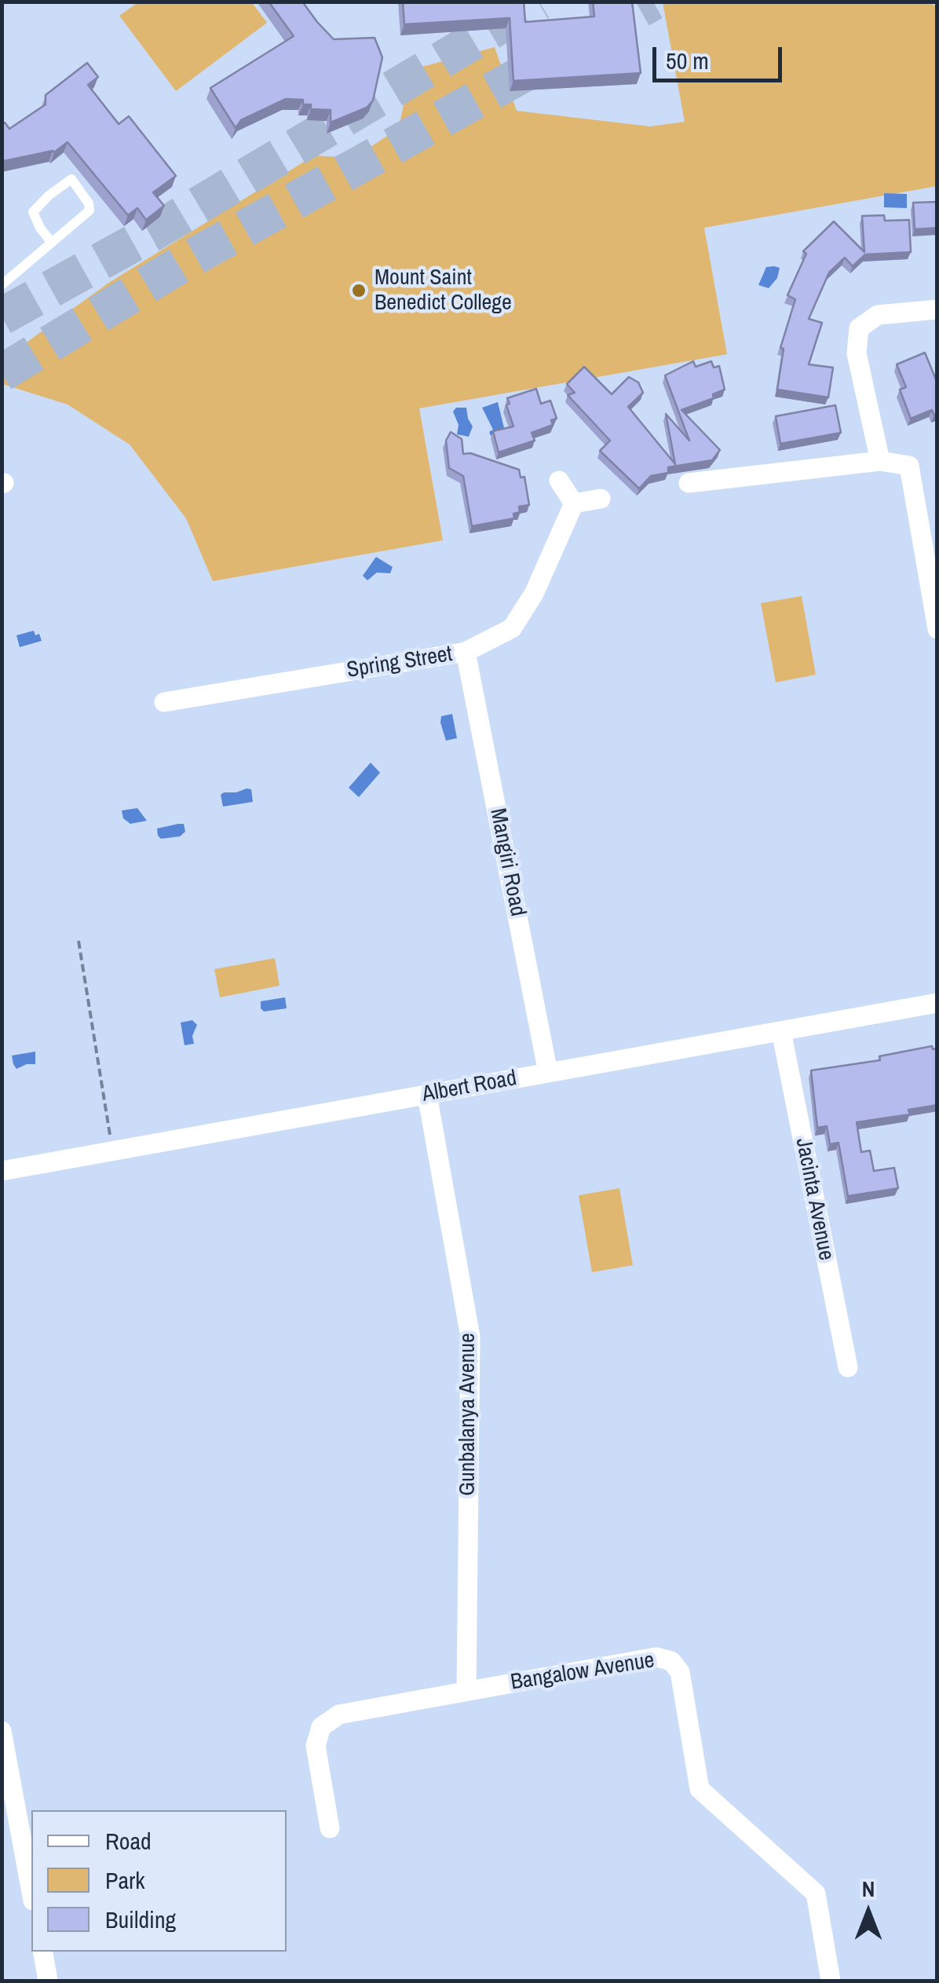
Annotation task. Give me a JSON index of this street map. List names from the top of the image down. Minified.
{"streets":{"street":["Spring Street","Mangiri Road","Albert Road","Jacinta Avenue","Gunbalanya Avenue","Bangalow Avenue"]},"crossings":[["Spring Street","Mangiri Road"],["Mangiri Road","Albert Road"],["Albert Road","Jacinta Avenue"],["Albert Road","Gunbalanya Avenue"],["Gunbalanya Avenue","Bangalow Avenue"]],"places":["Mount Saint Benedict College"],"legend":["Road","Park","Building"],"scale_bar":"50 m","north":"top"}
